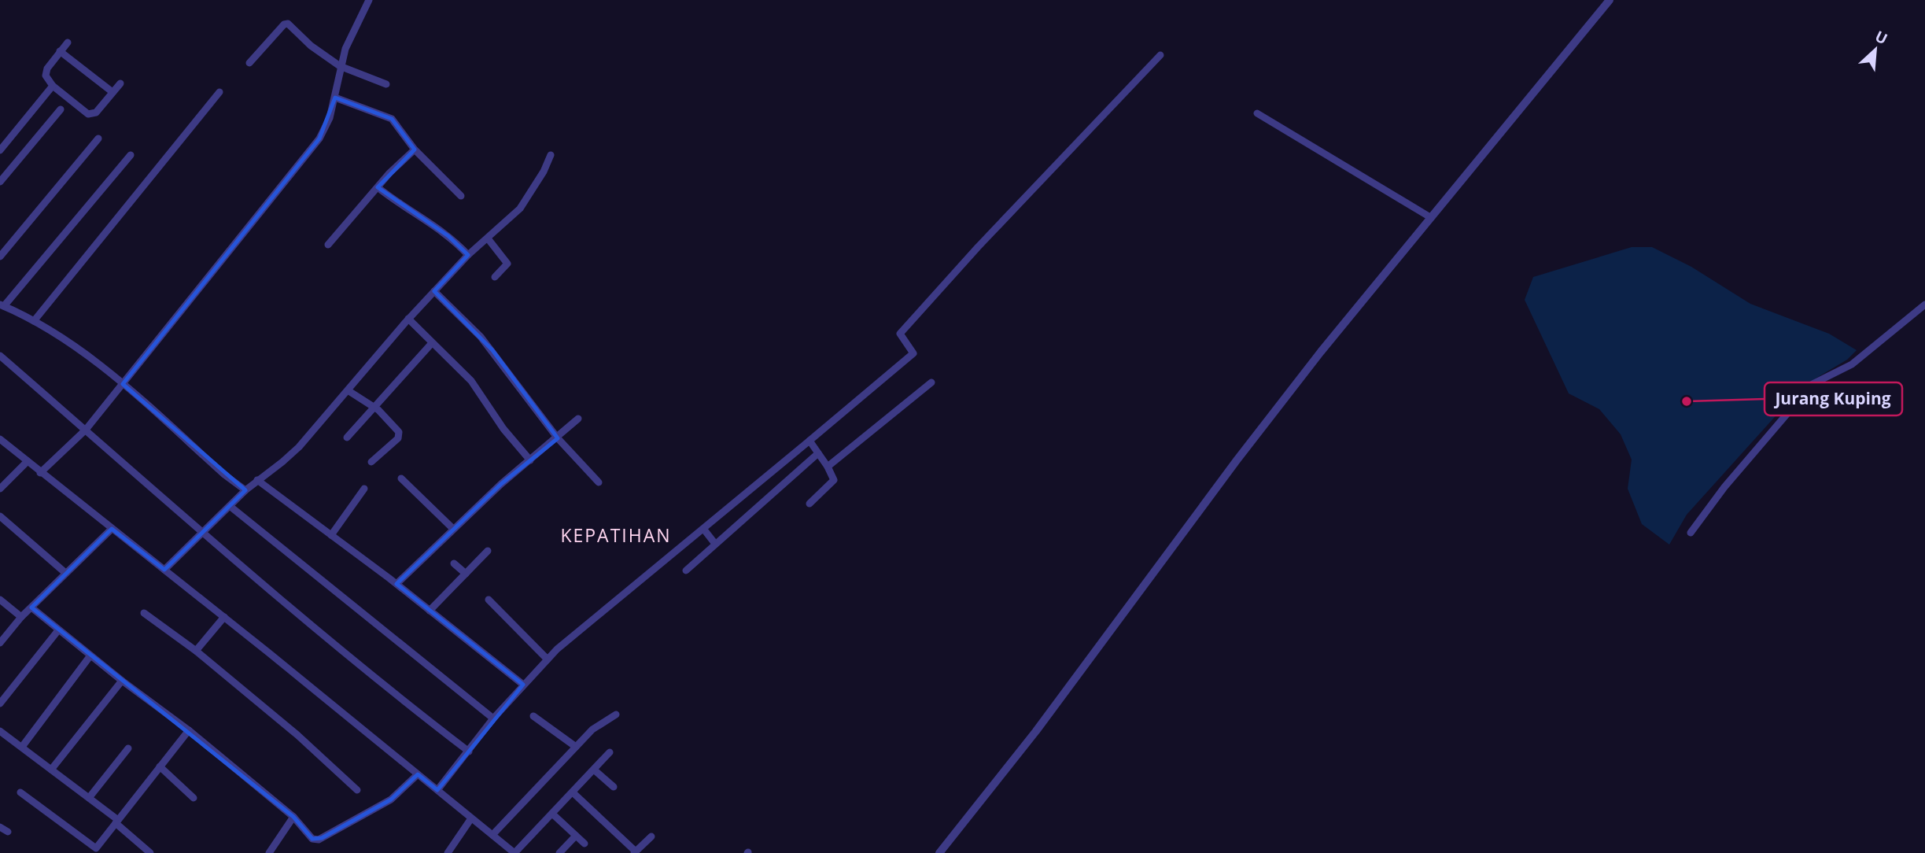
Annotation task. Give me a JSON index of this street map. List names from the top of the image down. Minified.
{"districts":["KEPATIHAN"],"places":["Jurang Kuping"],"north":"top right"}
